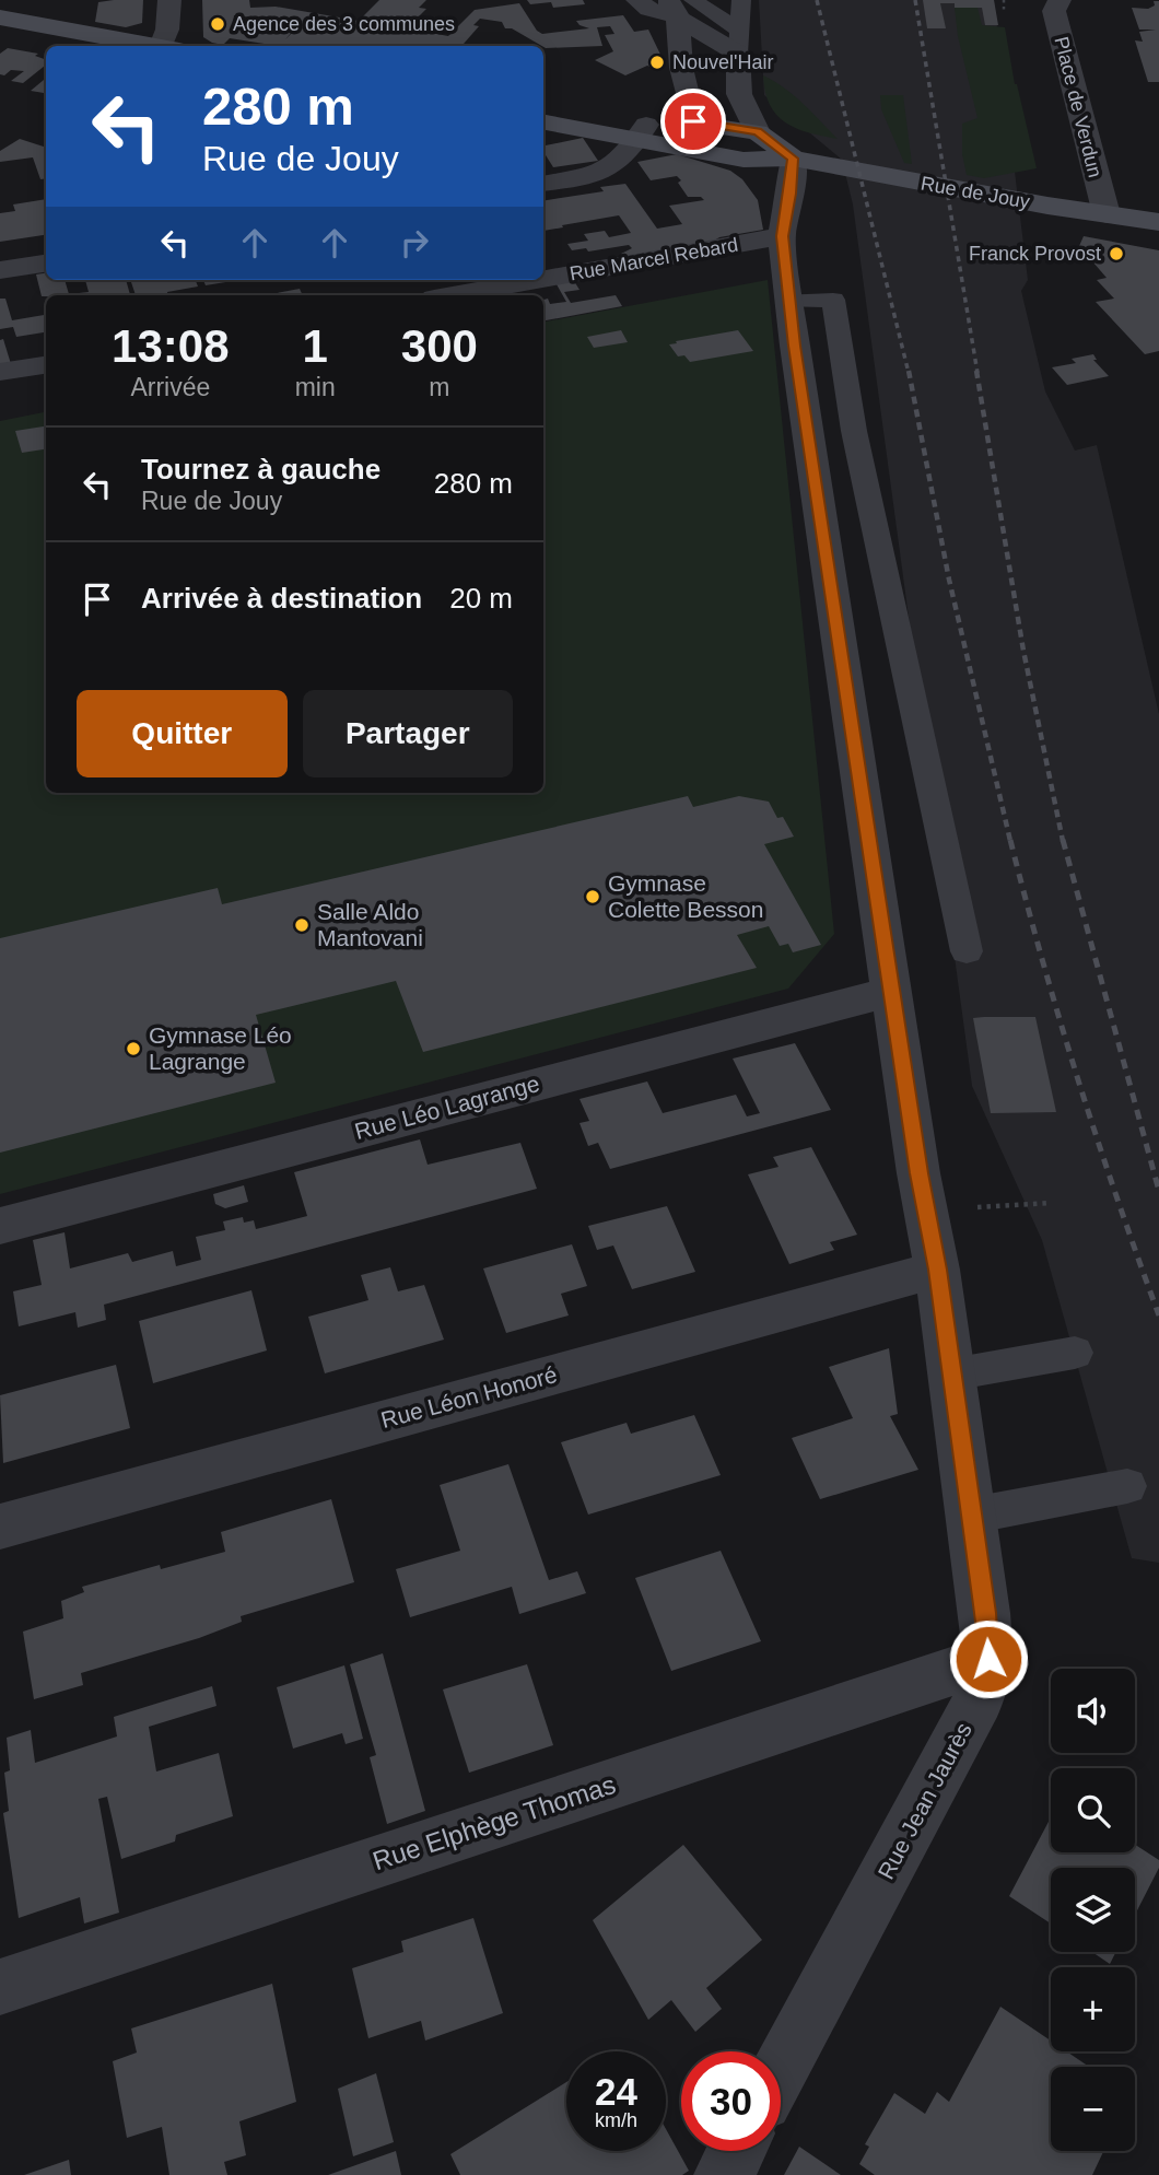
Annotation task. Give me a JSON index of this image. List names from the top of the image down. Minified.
{"streets":{"main road":["Rue de Jouy"],"street":["Place de Verdun","Rue Marcel Rebard","Rue Léo Lagrange","Rue Léon Honoré","Rue Jean Jaurès","Rue Elphège Thomas"]},"crossings":[["Place de Verdun","Rue de Jouy"],["Rue de Jouy","Rue Jean Jaurès"],["Rue Marcel Rebard","Rue Jean Jaurès"],["Rue Léo Lagrange","Rue Jean Jaurès"],["Rue Léon Honoré","Rue Jean Jaurès"],["Rue Jean Jaurès","Rue Elphège Thomas"]],"places":["Agence des 3 communes","Nouvel'Hair","Franck Provost","Gymnase Colette Besson","Salle Aldo Mantovani","Gymnase Léo Lagrange"],"page":{"turn":["280 m","Rue de Jouy"],"eta":["13:08","Arrivée","1","min","300","m"],"list":[{"name":"Tournez à gauche","note":"Rue de Jouy","value":"280 m"},{"name":"Arrivée à destination","value":"20 m"}],"buttons":["Quitter","Partager"],"map_buttons":["+","−"],"speed":"24 km/h","limit":"30"}}
